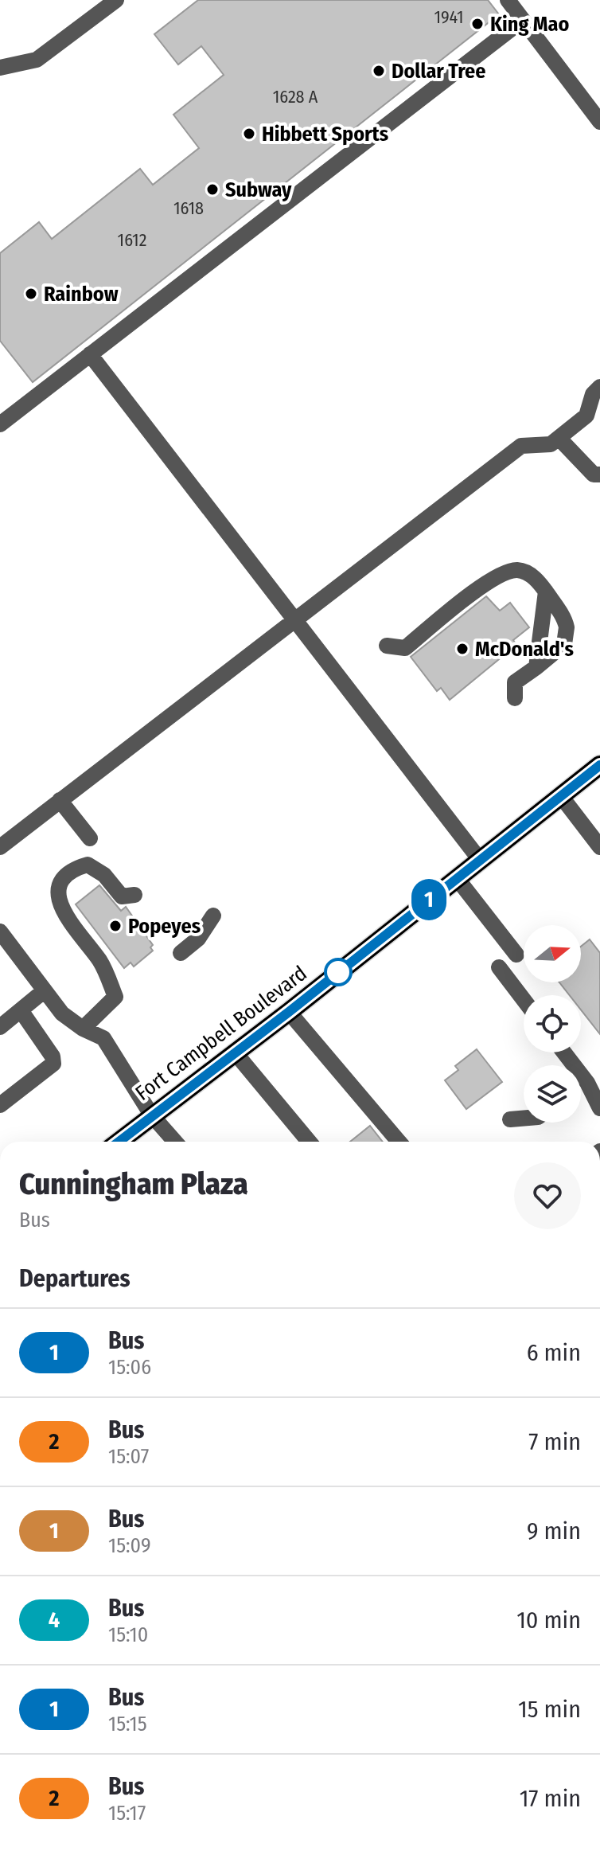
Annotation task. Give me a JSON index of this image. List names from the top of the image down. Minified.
{"streets":{"highway":["Fort Campbell Boulevard"]},"places":["King Mao","Dollar Tree","Hibbett Sports","Subway","Rainbow","McDonald's","Popeyes"],"lines":["bus line 1"],"house_numbers":["1941","1628 A","1618","1612"],"north":"right","page":{"on_map":"1","heading":[["Cunningham Plaza","Bus"],"Departures"],"list":[{"mark":"1","name":"Bus","note":"15:06","value":"6 min"},{"mark":"2","name":"Bus","note":"15:07","value":"7 min"},{"mark":"1","name":"Bus","note":"15:09","value":"9 min"},{"mark":"4","name":"Bus","note":"15:10","value":"10 min"},{"mark":"1","name":"Bus","note":"15:15","value":"15 min"},{"mark":"2","name":"Bus","note":"15:17","value":"17 min"}]}}
